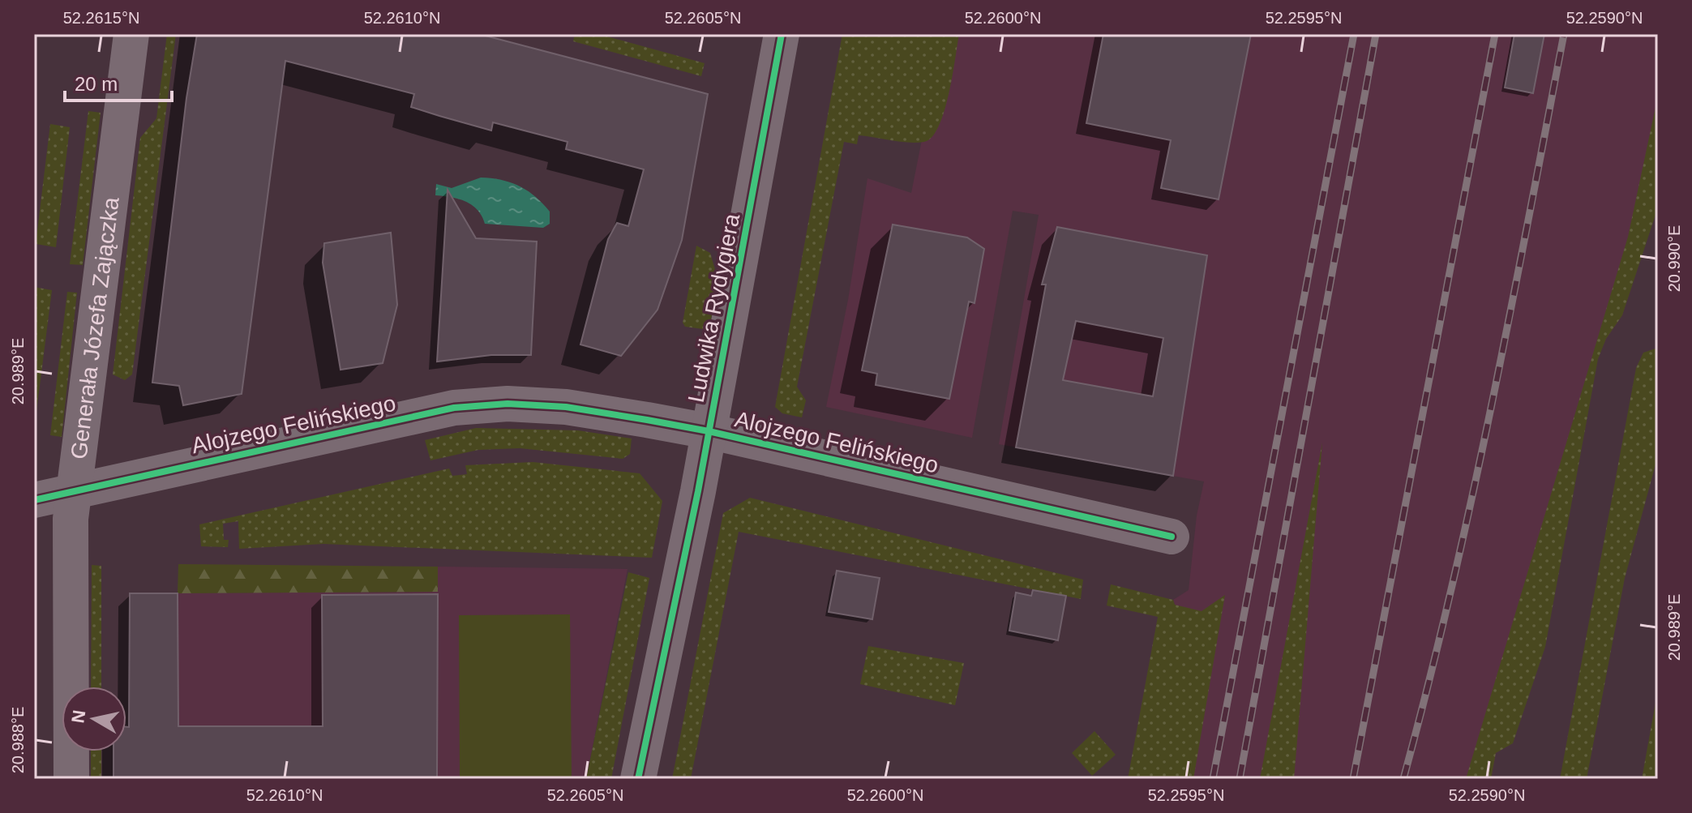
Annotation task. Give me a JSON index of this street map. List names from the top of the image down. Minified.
{"streets":{"street":["Ludwika Rydygiera","Generała Józefa Zajączka","Alojzego Felińskiego"]},"crossings":[["Ludwika Rydygiera","Alojzego Felińskiego"],["Generała Józefa Zajączka","Alojzego Felińskiego"]],"scale_bar":"20 m","north":"left","coordinates":["52.2615°N","52.2610°N","52.2605°N","52.2600°N","52.2595°N","52.2590°N","20.990°E","20.989°E","20.988°E"]}
